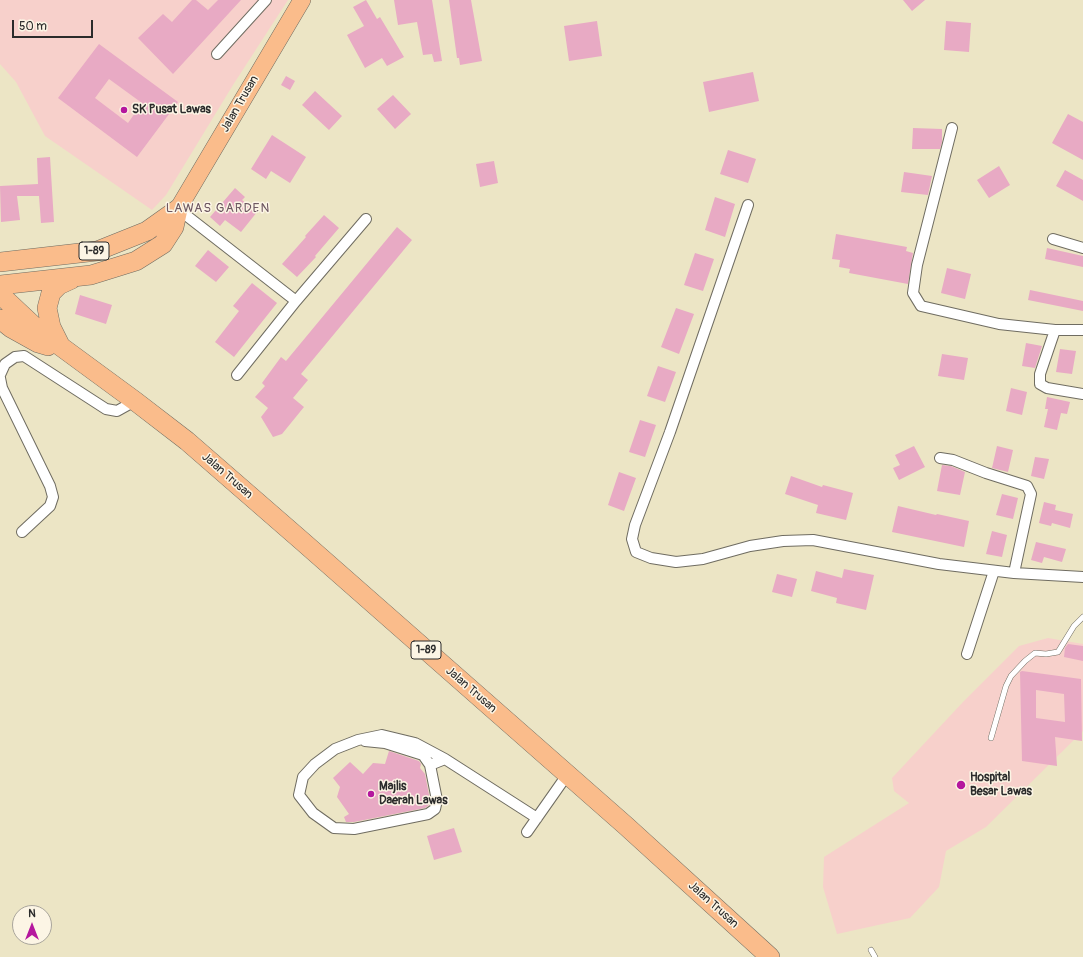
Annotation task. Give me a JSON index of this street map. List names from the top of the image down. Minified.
{"streets":{"highway":["Jalan Trusan","1-89"]},"districts":["LAWAS GARDEN"],"places":["SK Pusat Lawas","Hospital Besar Lawas","Majlis Daerah Lawas"],"scale_bar":"50 m","north":"top"}
